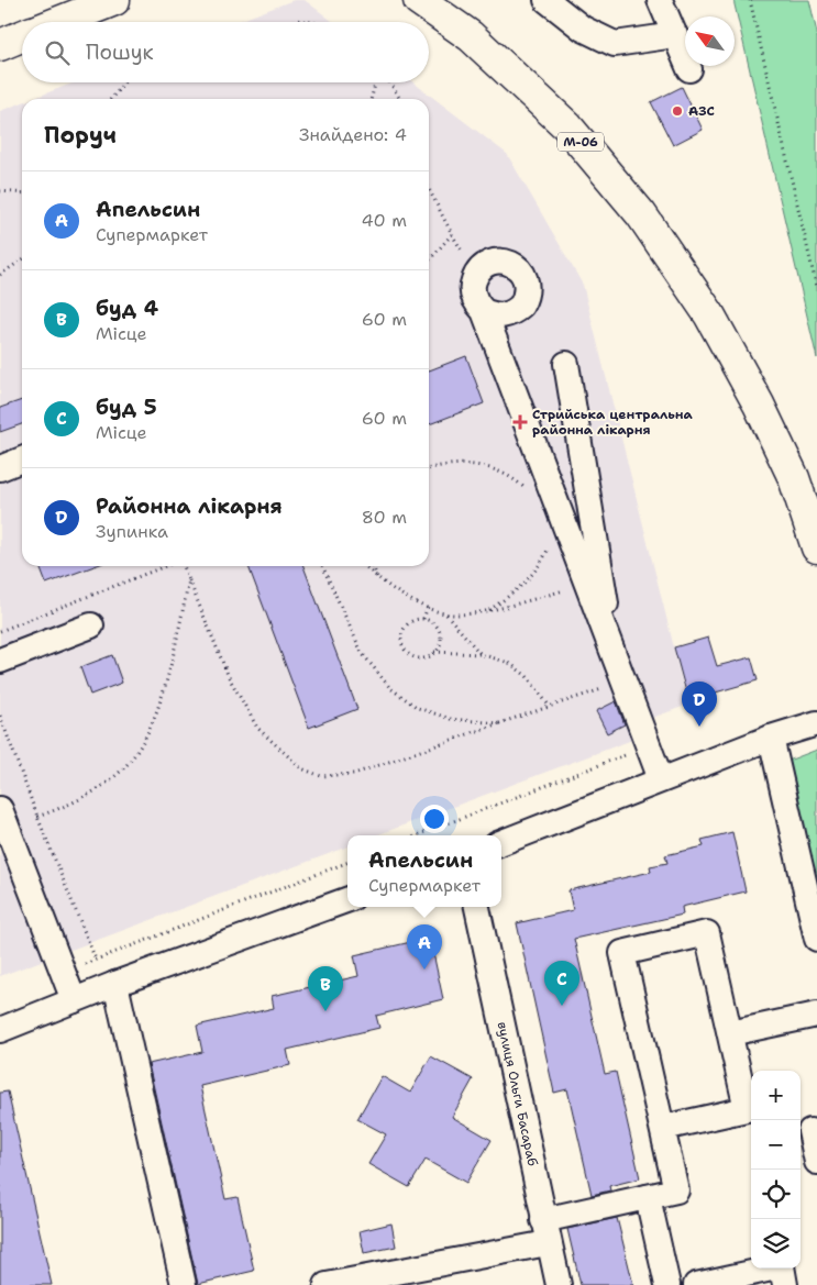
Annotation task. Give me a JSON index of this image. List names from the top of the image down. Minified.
{"streets":{"highway":["М-06"],"street":["вулиця Ольги Басараб"]},"places":{"other":["АЗС"],"health":["Стрийська центральна районна лікарня"]},"north":"top left","page":{"search":"Пошук","heading":["Поруч","Знайдено: 4"],"list":[{"mark":"A","name":"Апельсин","note":"Супермаркет","value":"40 m"},{"mark":"B","name":"буд 4","note":"Місце","value":"60 m"},{"mark":"C","name":"буд 5","note":"Місце","value":"60 m"},{"mark":"D","name":"Районна лікарня","note":"Зупинка","value":"80 m"}],"pins":["D","A","C","B"],"popup":["Апельсин","Супермаркет"],"map_buttons":["+","−"]}}
